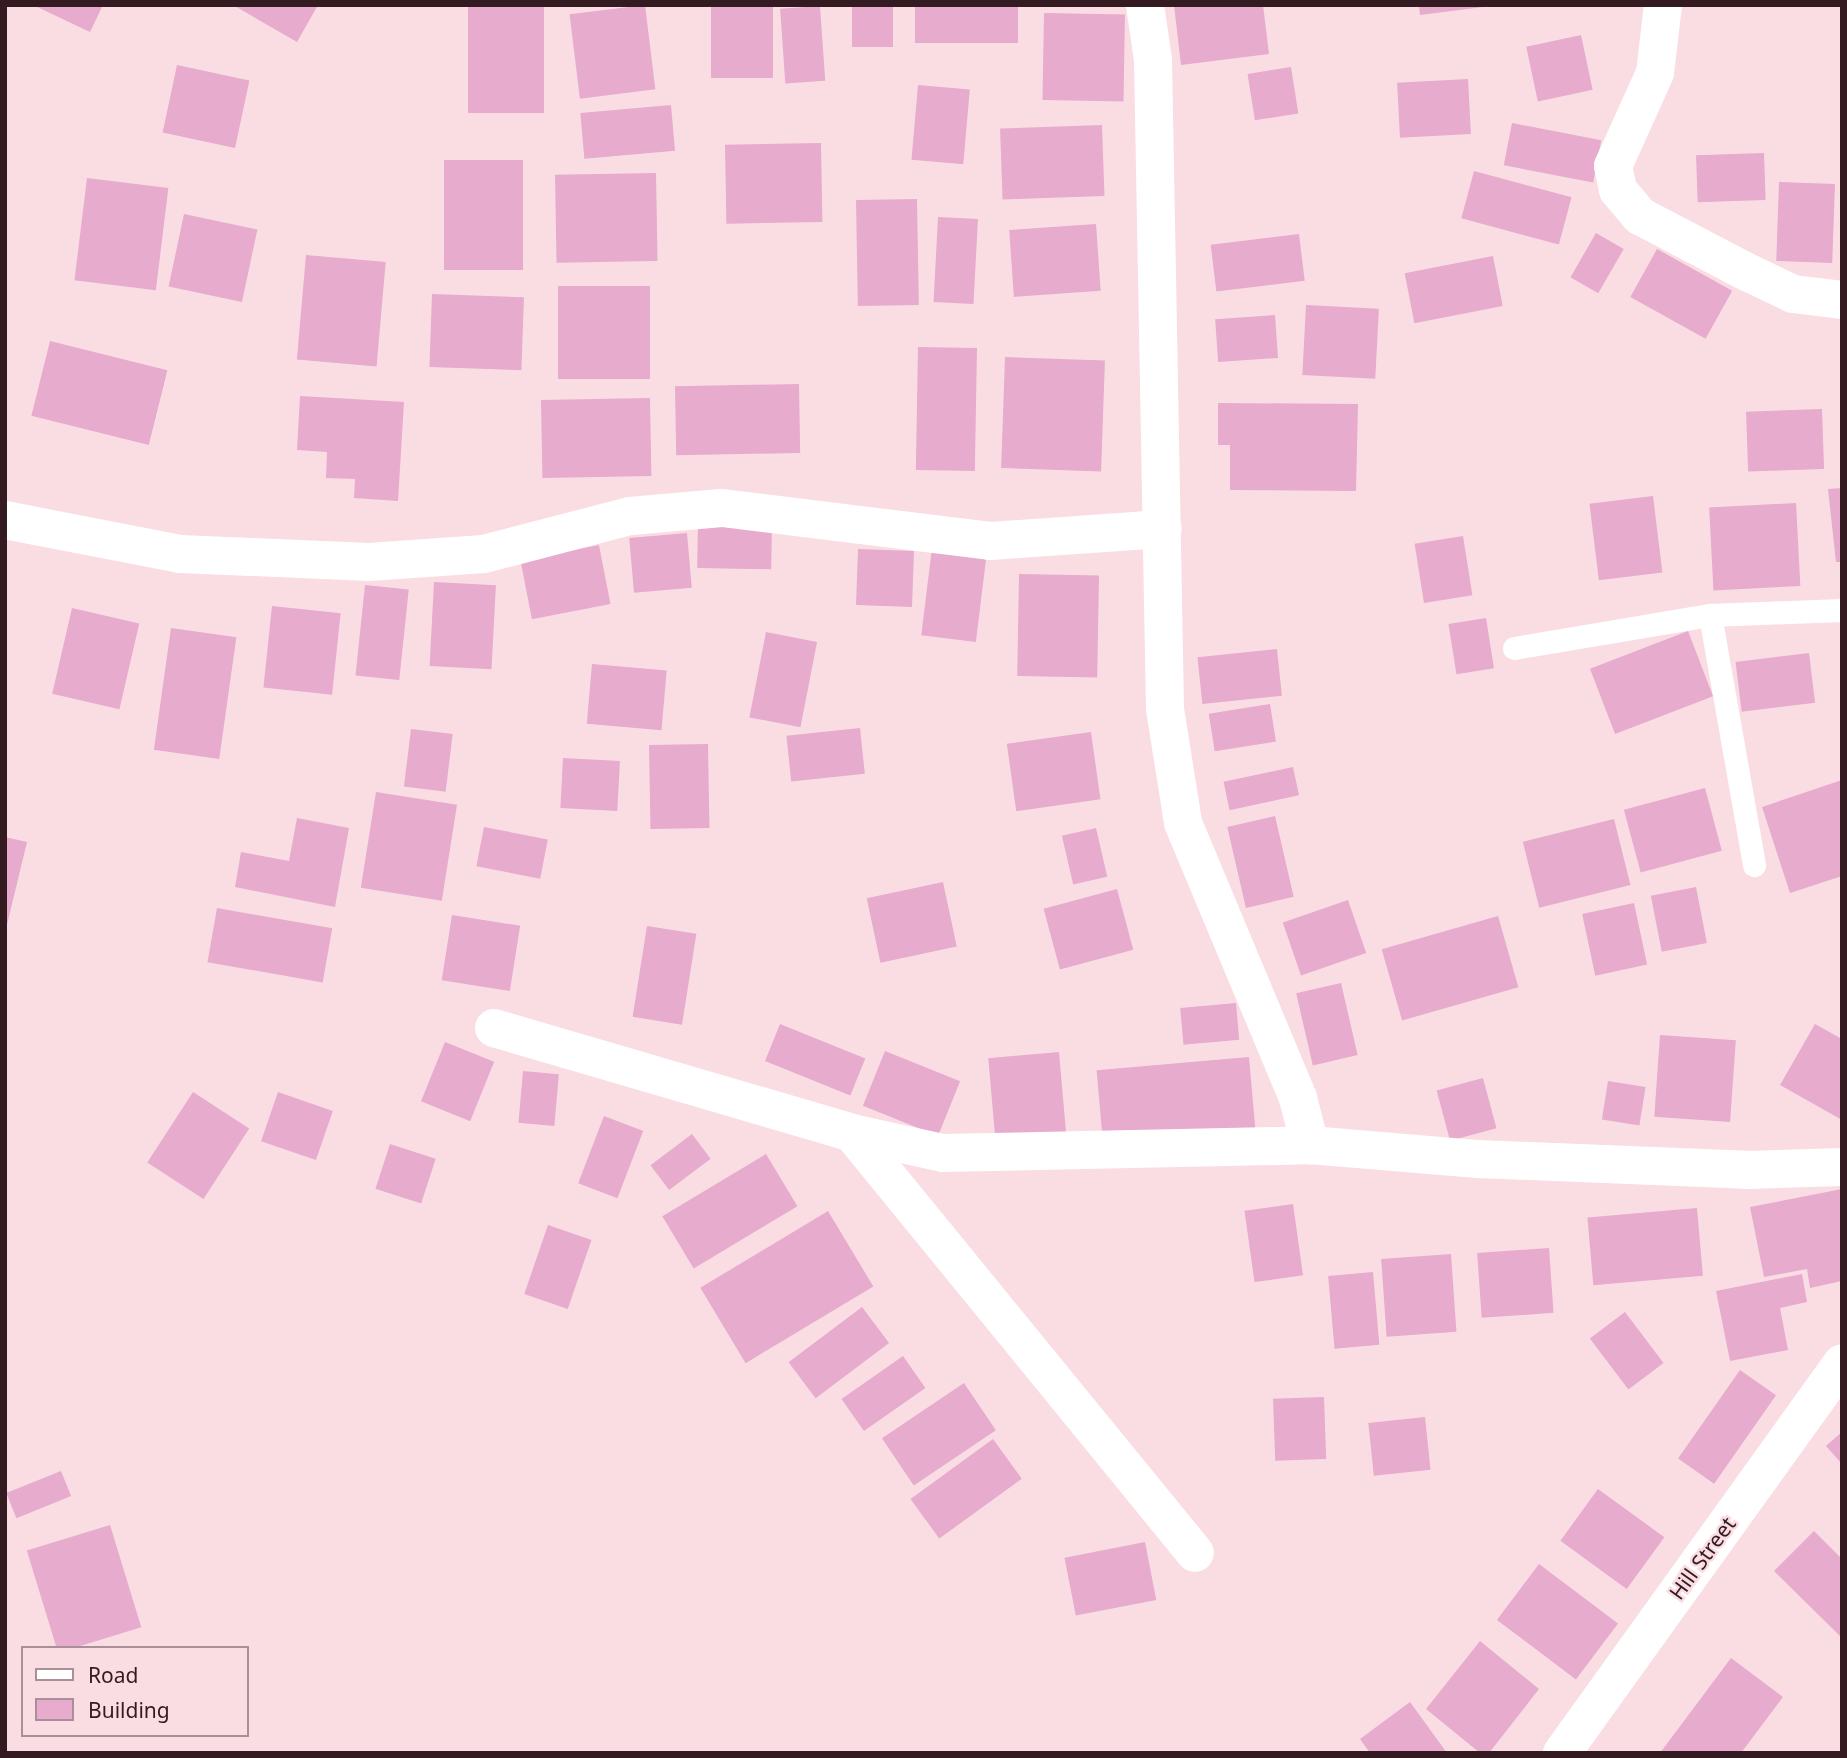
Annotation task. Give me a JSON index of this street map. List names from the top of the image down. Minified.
{"streets":{"street":["Hill Street"]},"legend":["Road","Building"]}
